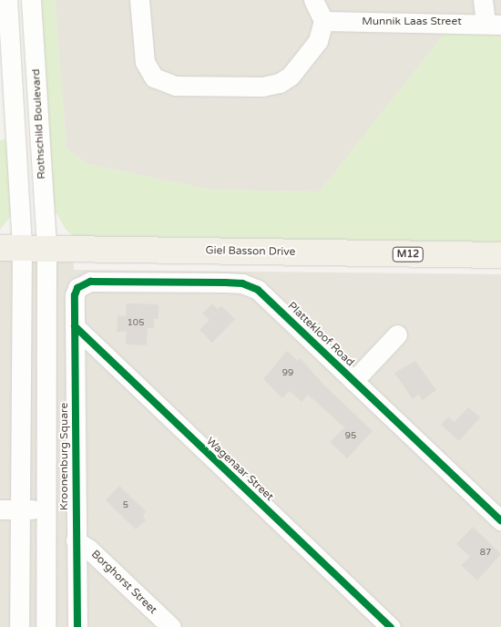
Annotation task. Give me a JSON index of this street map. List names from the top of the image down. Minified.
{"streets":{"main road":["Giel Basson Drive","M12"],"street":["Munnik Laas Street","Rothschild Boulevard","Plattekloof Road","Kroonenburg Square","Wagenaar Street","Borghorst Street"]},"crossings":[["Rothschild Boulevard","Giel Basson Drive"],["Rothschild Boulevard","Kroonenburg Square"],["Giel Basson Drive","Kroonenburg Square"],["Plattekloof Road","Kroonenburg Square"],["Kroonenburg Square","Wagenaar Street"],["Kroonenburg Square","Borghorst Street"]],"house_numbers":["105","99","95","5","87"]}
